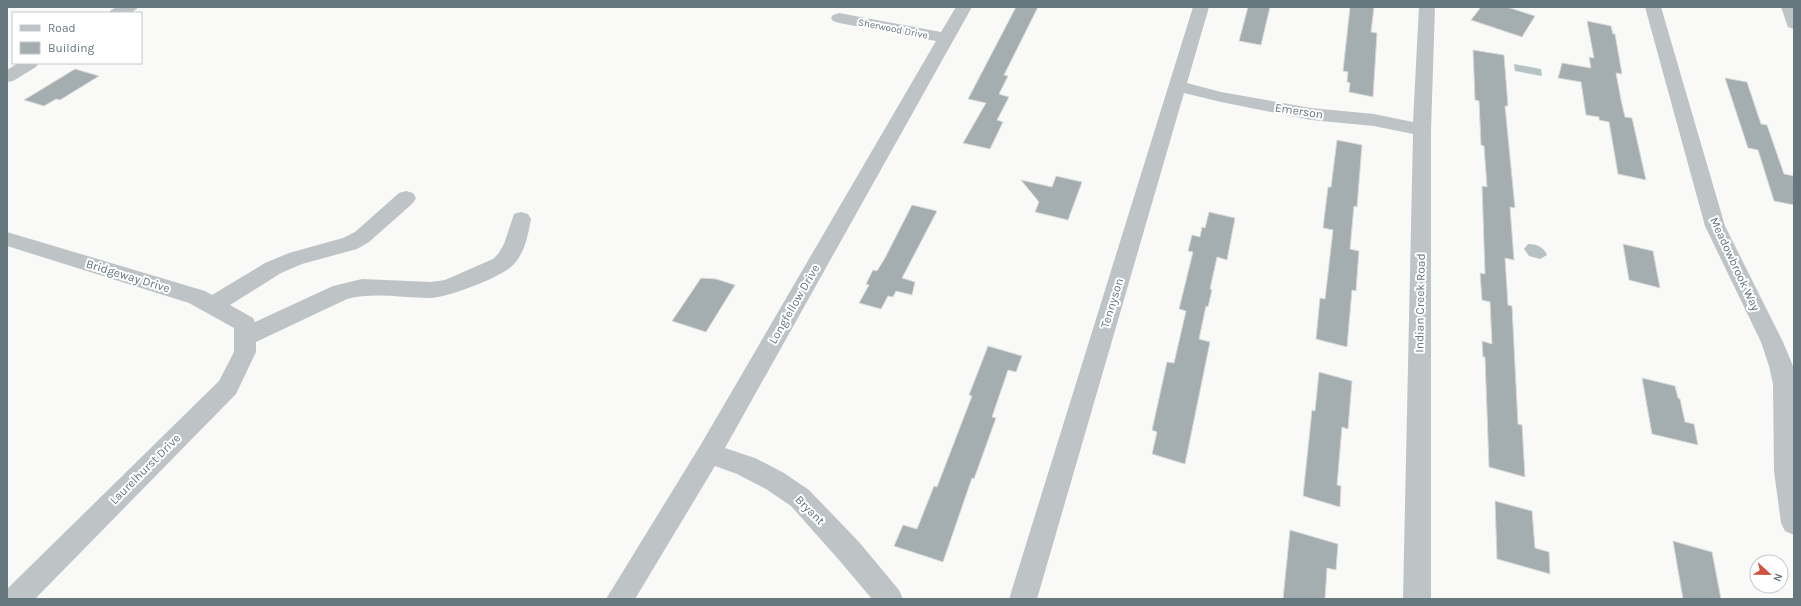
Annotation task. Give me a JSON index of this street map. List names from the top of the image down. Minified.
{"streets":{"street":["Sherwood Drive","Emerson","Meadowbrook Way","Bridgeway Drive","Tennyson","Indian Creek Road","Longfellow Drive","Laurelhurst Drive","Bryant"]},"crossings":[["Sherwood Drive","Longfellow Drive"],["Emerson","Tennyson"],["Emerson","Indian Creek Road"],["Bridgeway Drive","Laurelhurst Drive"],["Longfellow Drive","Bryant"]],"legend":["Road","Building"],"north":"right"}
